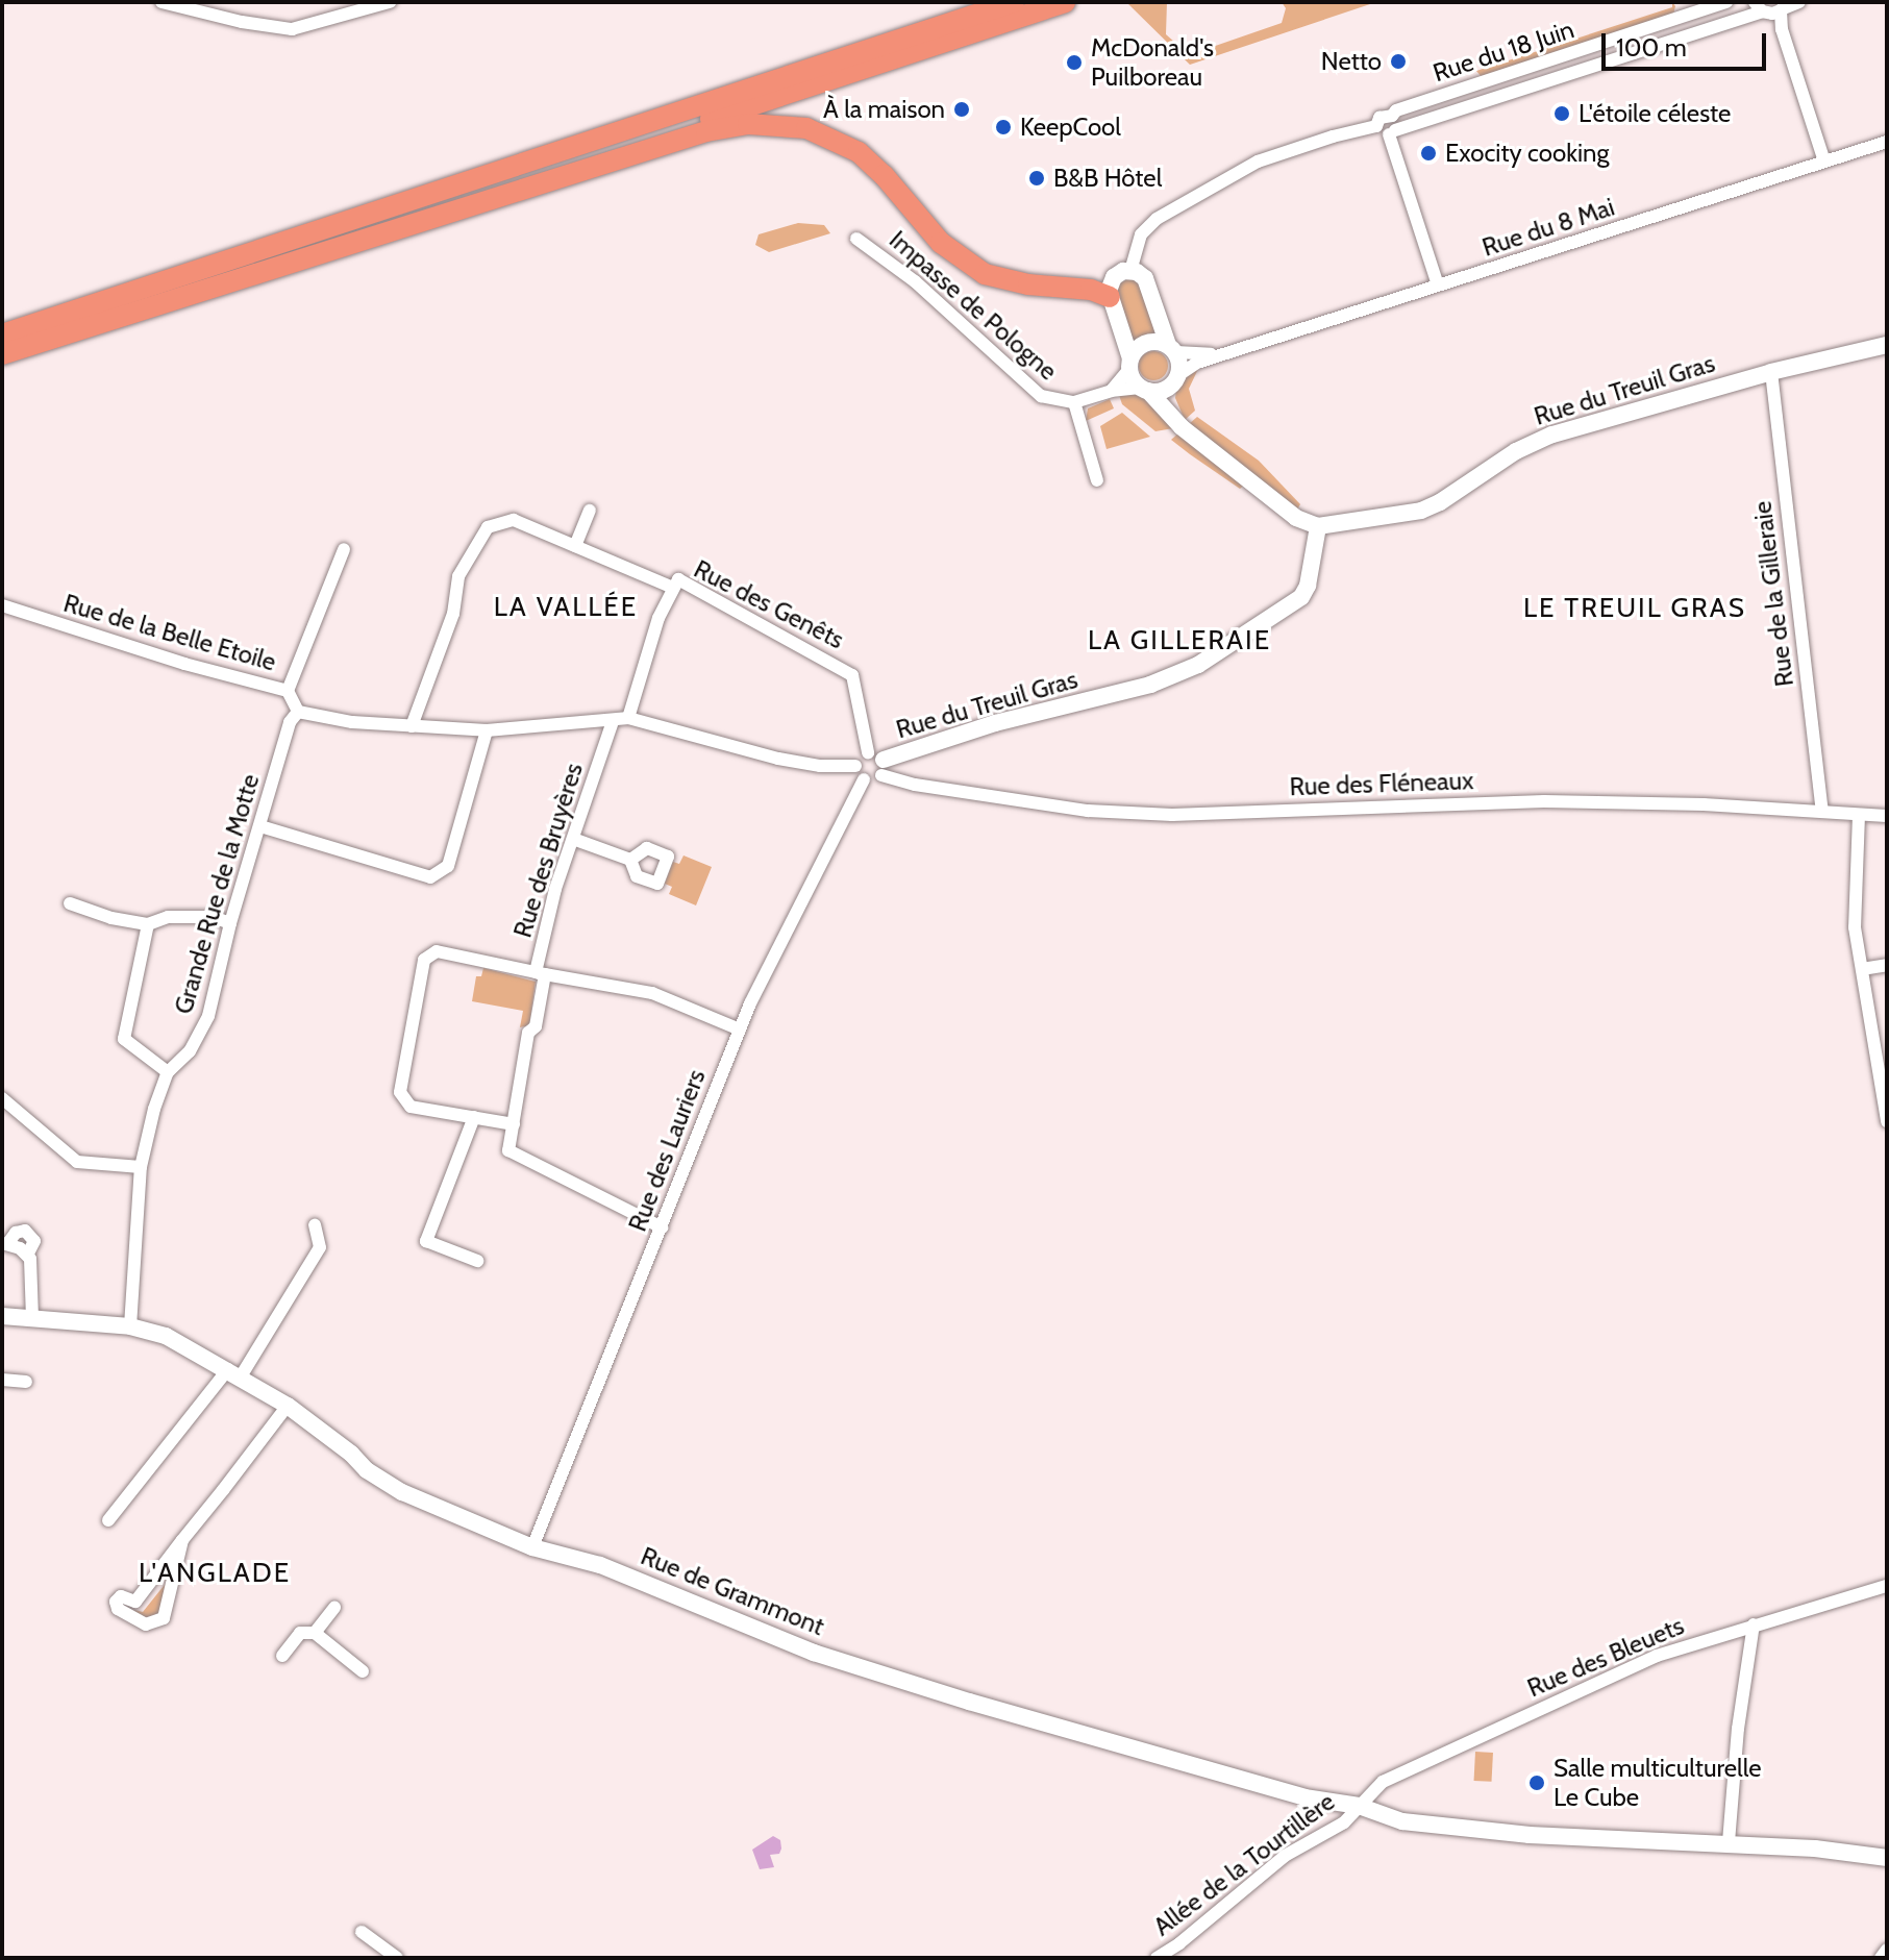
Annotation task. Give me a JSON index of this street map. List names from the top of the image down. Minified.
{"streets":{"street":["Rue du 18 Juin","Rue du 8 Mai","Impasse de Pologne","Rue du Treuil Gras","Rue de la Gilleraie","Rue des Genêts","Rue de la Belle Etoile","Rue des Fléneaux","Rue des Bruyères","Grande Rue de la Motte","Rue des Lauriers","Rue de Grammont","Rue des Bleuets","Allée de la Tourtillère"]},"crossings":[["Rue du Treuil Gras","Rue de la Gilleraie"],["Rue du Treuil Gras","Rue des Genêts"],["Rue du Treuil Gras","Rue des Fléneaux"],["Rue du Treuil Gras","Rue des Lauriers"],["Rue de la Gilleraie","Rue des Fléneaux"],["Rue des Genêts","Rue des Fléneaux"],["Rue de la Belle Etoile","Grande Rue de la Motte"],["Grande Rue de la Motte","Rue de Grammont"],["Rue des Lauriers","Rue de Grammont"],["Rue de Grammont","Rue des Bleuets"],["Rue de Grammont","Allée de la Tourtillère"],["Rue des Bleuets","Allée de la Tourtillère"]],"districts":["LA VALLÉE","LE TREUIL GRAS","LA GILLERAIE","L'ANGLADE"],"places":["Netto","McDonald's Puilboreau","À la maison","L'étoile céleste","KeepCool","Exocity cooking","B&B Hôtel","Salle multiculturelle Le Cube"],"scale_bar":"100 m"}
